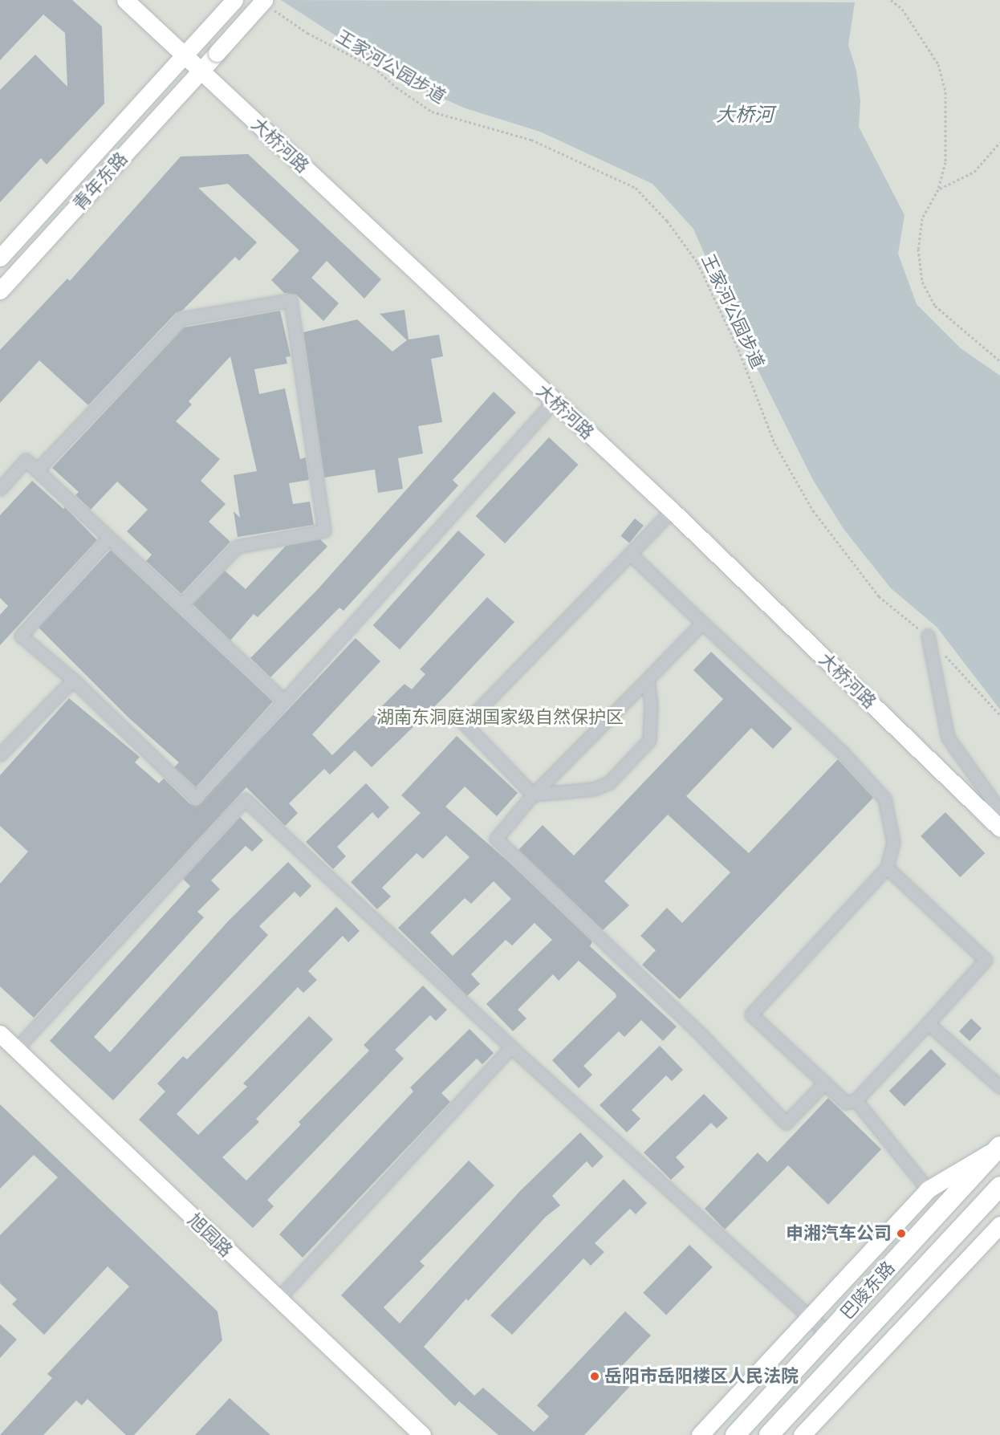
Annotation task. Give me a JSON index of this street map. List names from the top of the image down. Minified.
{"streets":{"main road":["巴陵东路"],"street":["大桥河路","青年东路","旭园路"],"path":["王家河公园步道"]},"crossings":[["王家河公园步道","青年东路"],["大桥河路","青年东路"]],"water":["大桥河"],"parks":["湖南东洞庭湖国家级自然保护区"],"places":["申湘汽车公司","岳阳市岳阳楼区人民法院"]}
